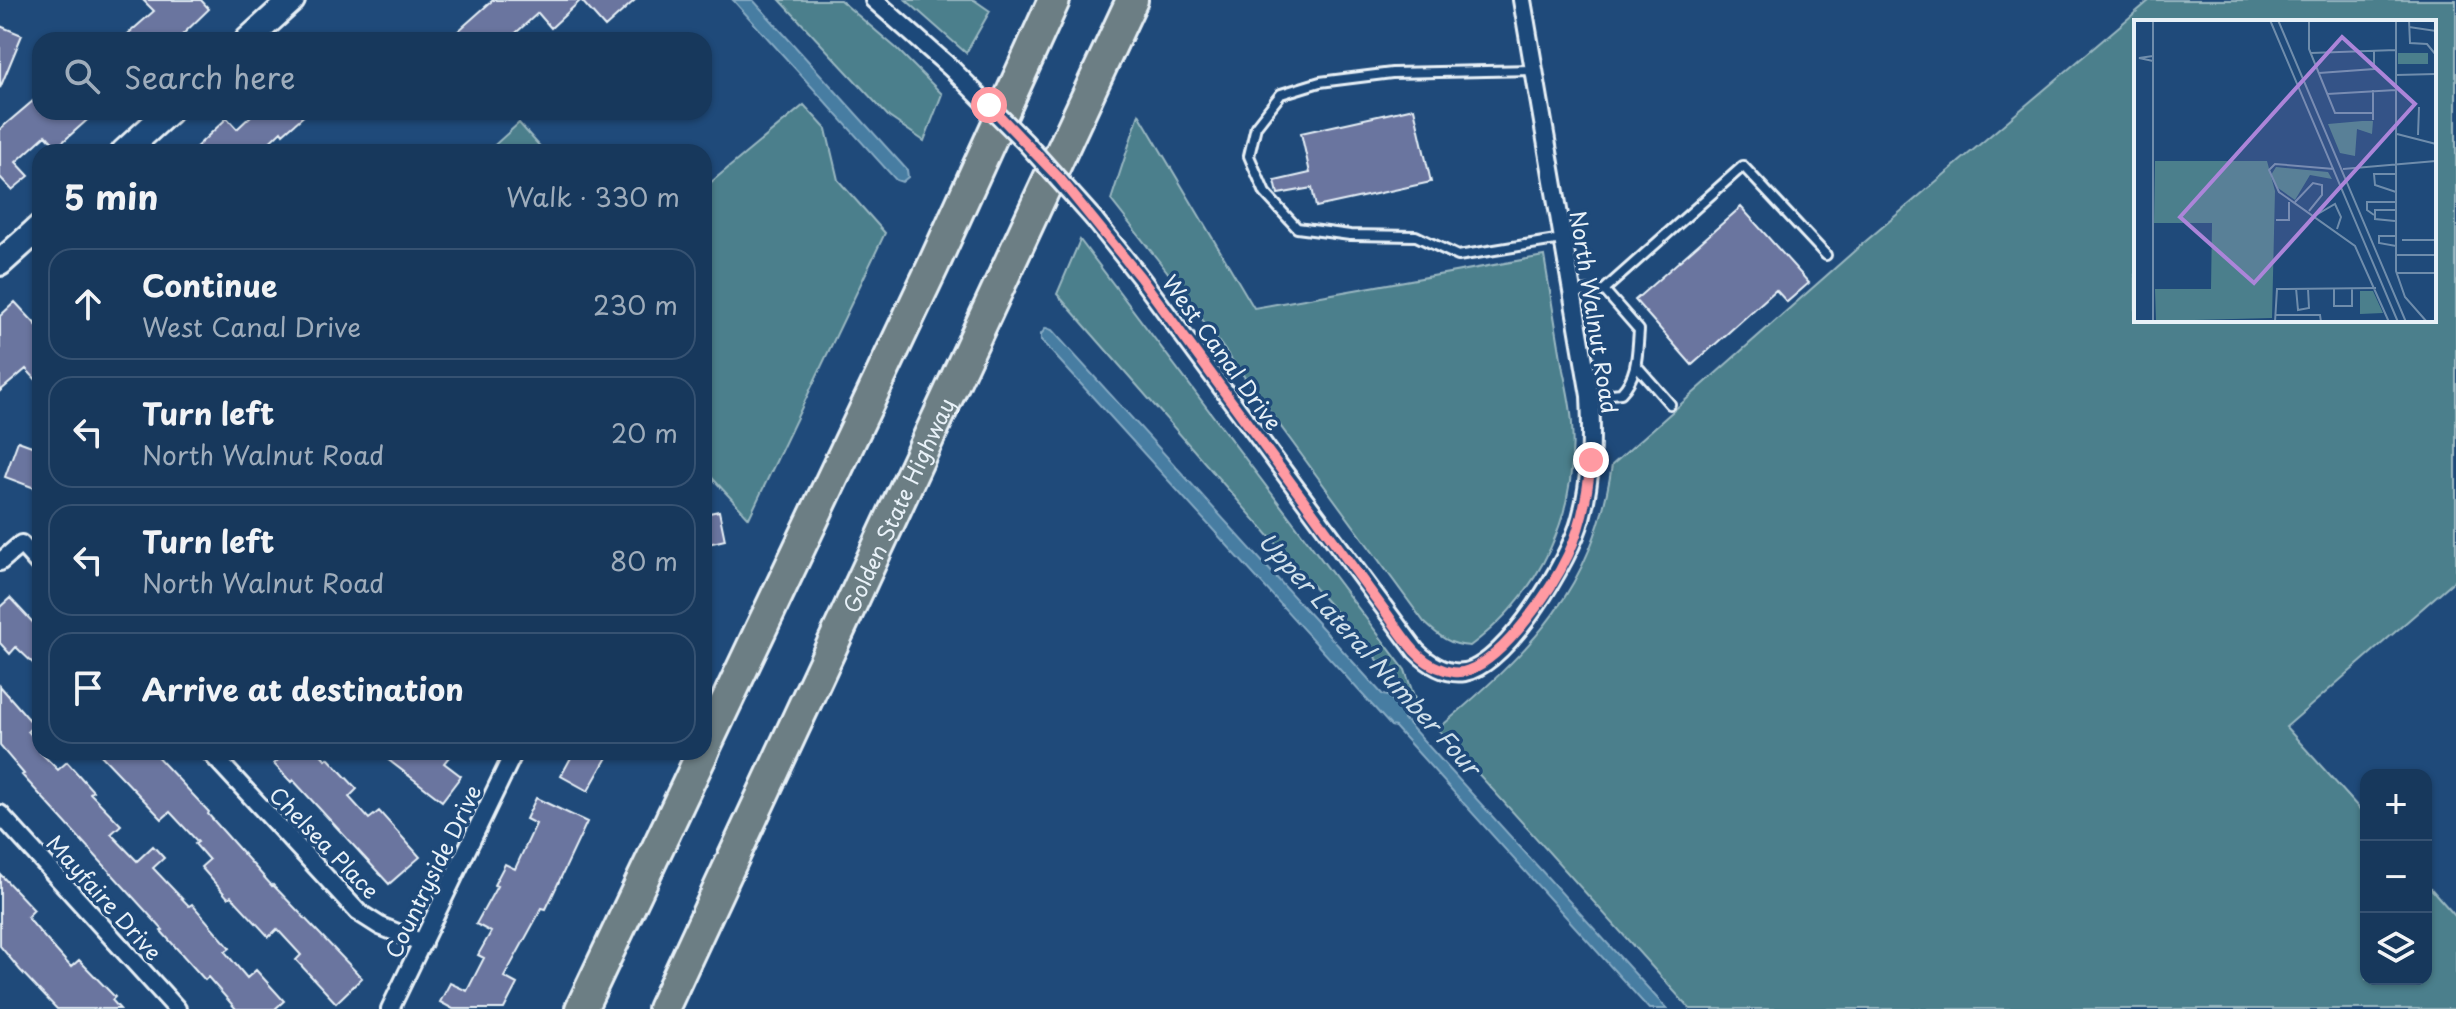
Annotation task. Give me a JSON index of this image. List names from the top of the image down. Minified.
{"streets":{"highway":["Golden State Highway"],"street":["North Walnut Road","West Canal Drive","Chelsea Place","Countryside Drive","Mayfaire Drive"]},"crossings":[["North Walnut Road","West Canal Drive"],["Chelsea Place","Countryside Drive"]],"water":["Upper Lateral Number Four"],"page":{"search":"Search here","heading":["5 min","Walk · 330 m"],"list":[["Continue","West Canal Drive","230 m"],["Turn left","North Walnut Road","20 m"],["Turn left","North Walnut Road","80 m"],"Arrive at destination"],"map_buttons":["+","−"]}}
